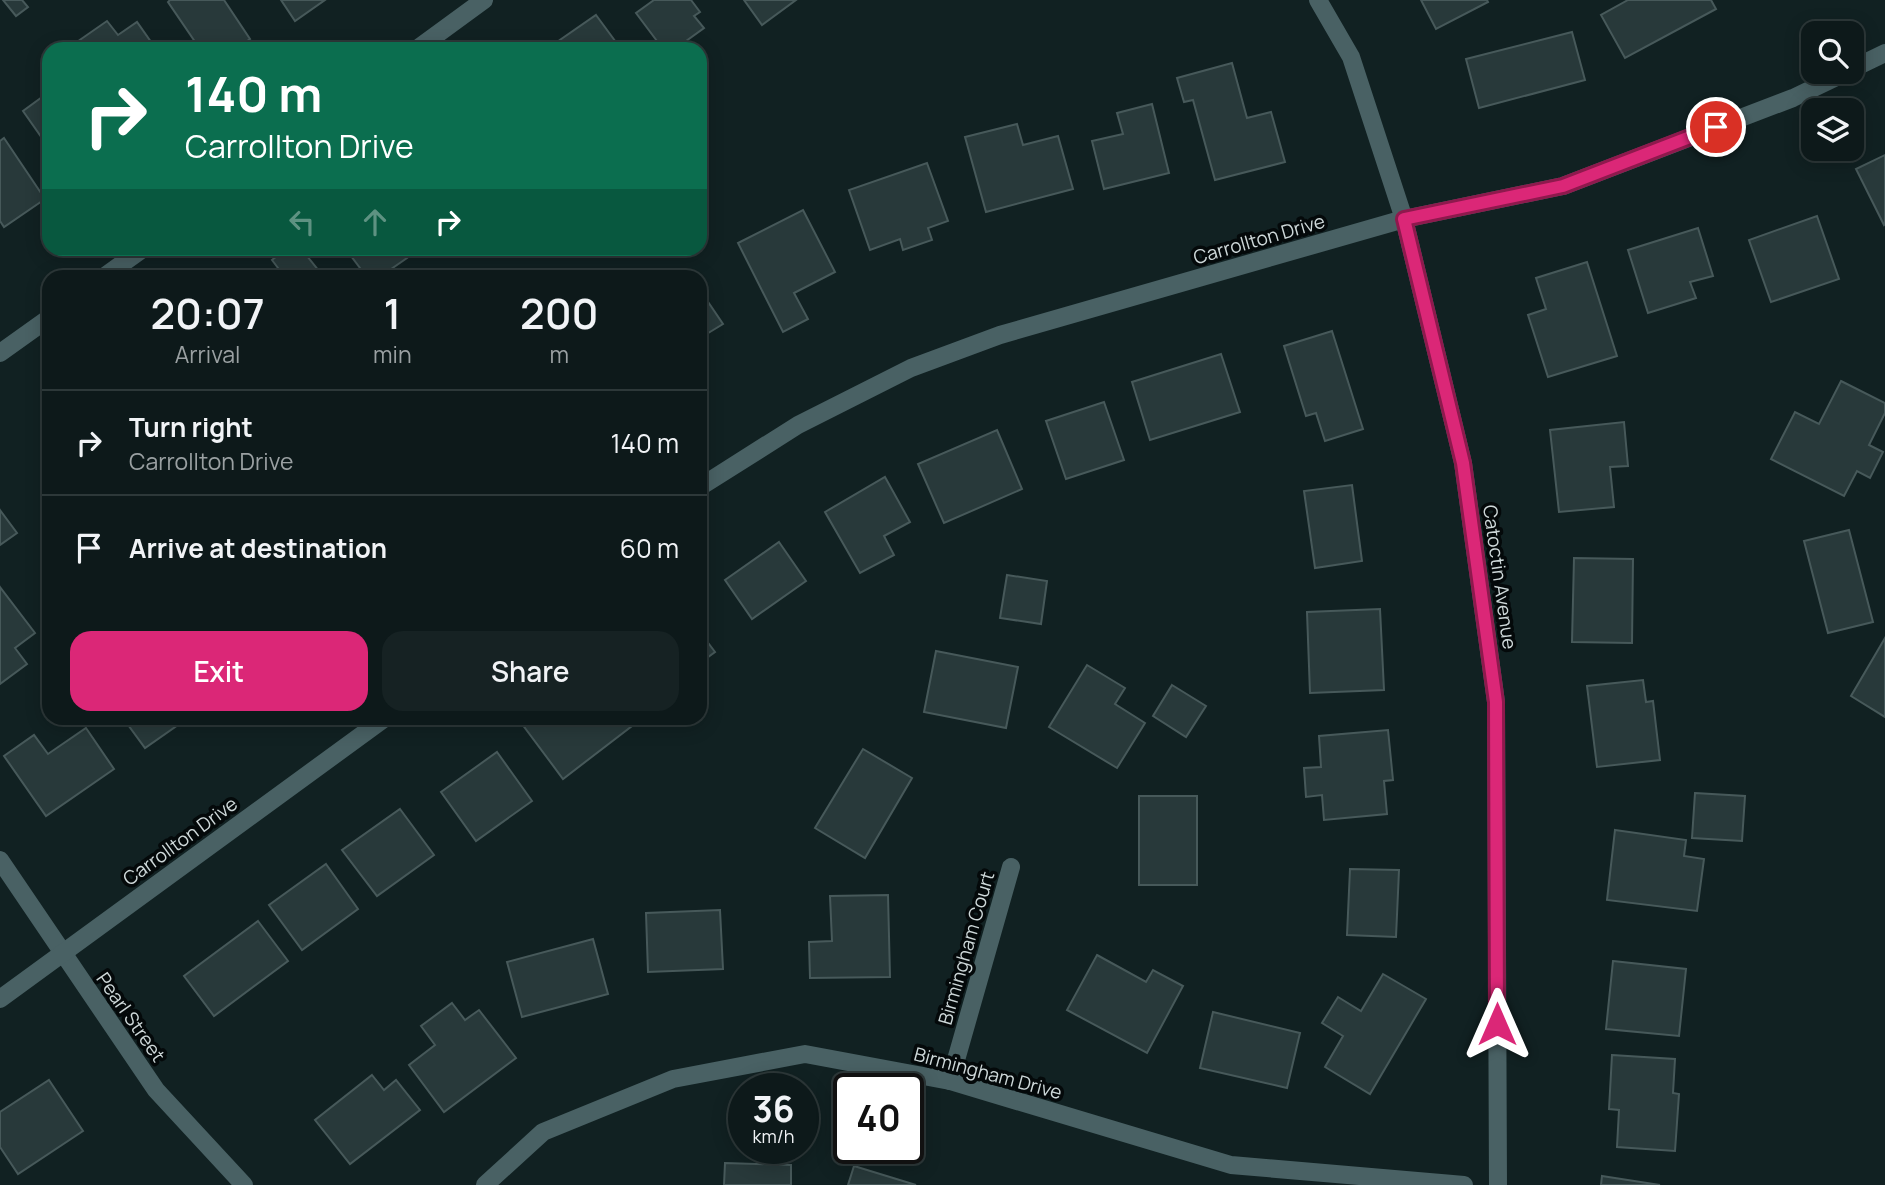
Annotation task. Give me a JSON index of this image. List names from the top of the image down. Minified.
{"streets":{"street":["Carrollton Drive","Catoctin Avenue","Birmingham Court","Pearl Street","Birmingham Drive"]},"crossings":[["Carrollton Drive","Catoctin Avenue"],["Carrollton Drive","Pearl Street"],["Birmingham Court","Birmingham Drive"]],"page":{"turn":["140 m","Carrollton Drive"],"eta":["20:07","Arrival","1","min","200","m"],"list":[{"name":"Turn right","note":"Carrollton Drive","value":"140 m"},{"name":"Arrive at destination","value":"60 m"}],"buttons":["Exit","Share"],"speed":"36 km/h","limit":"40"}}
